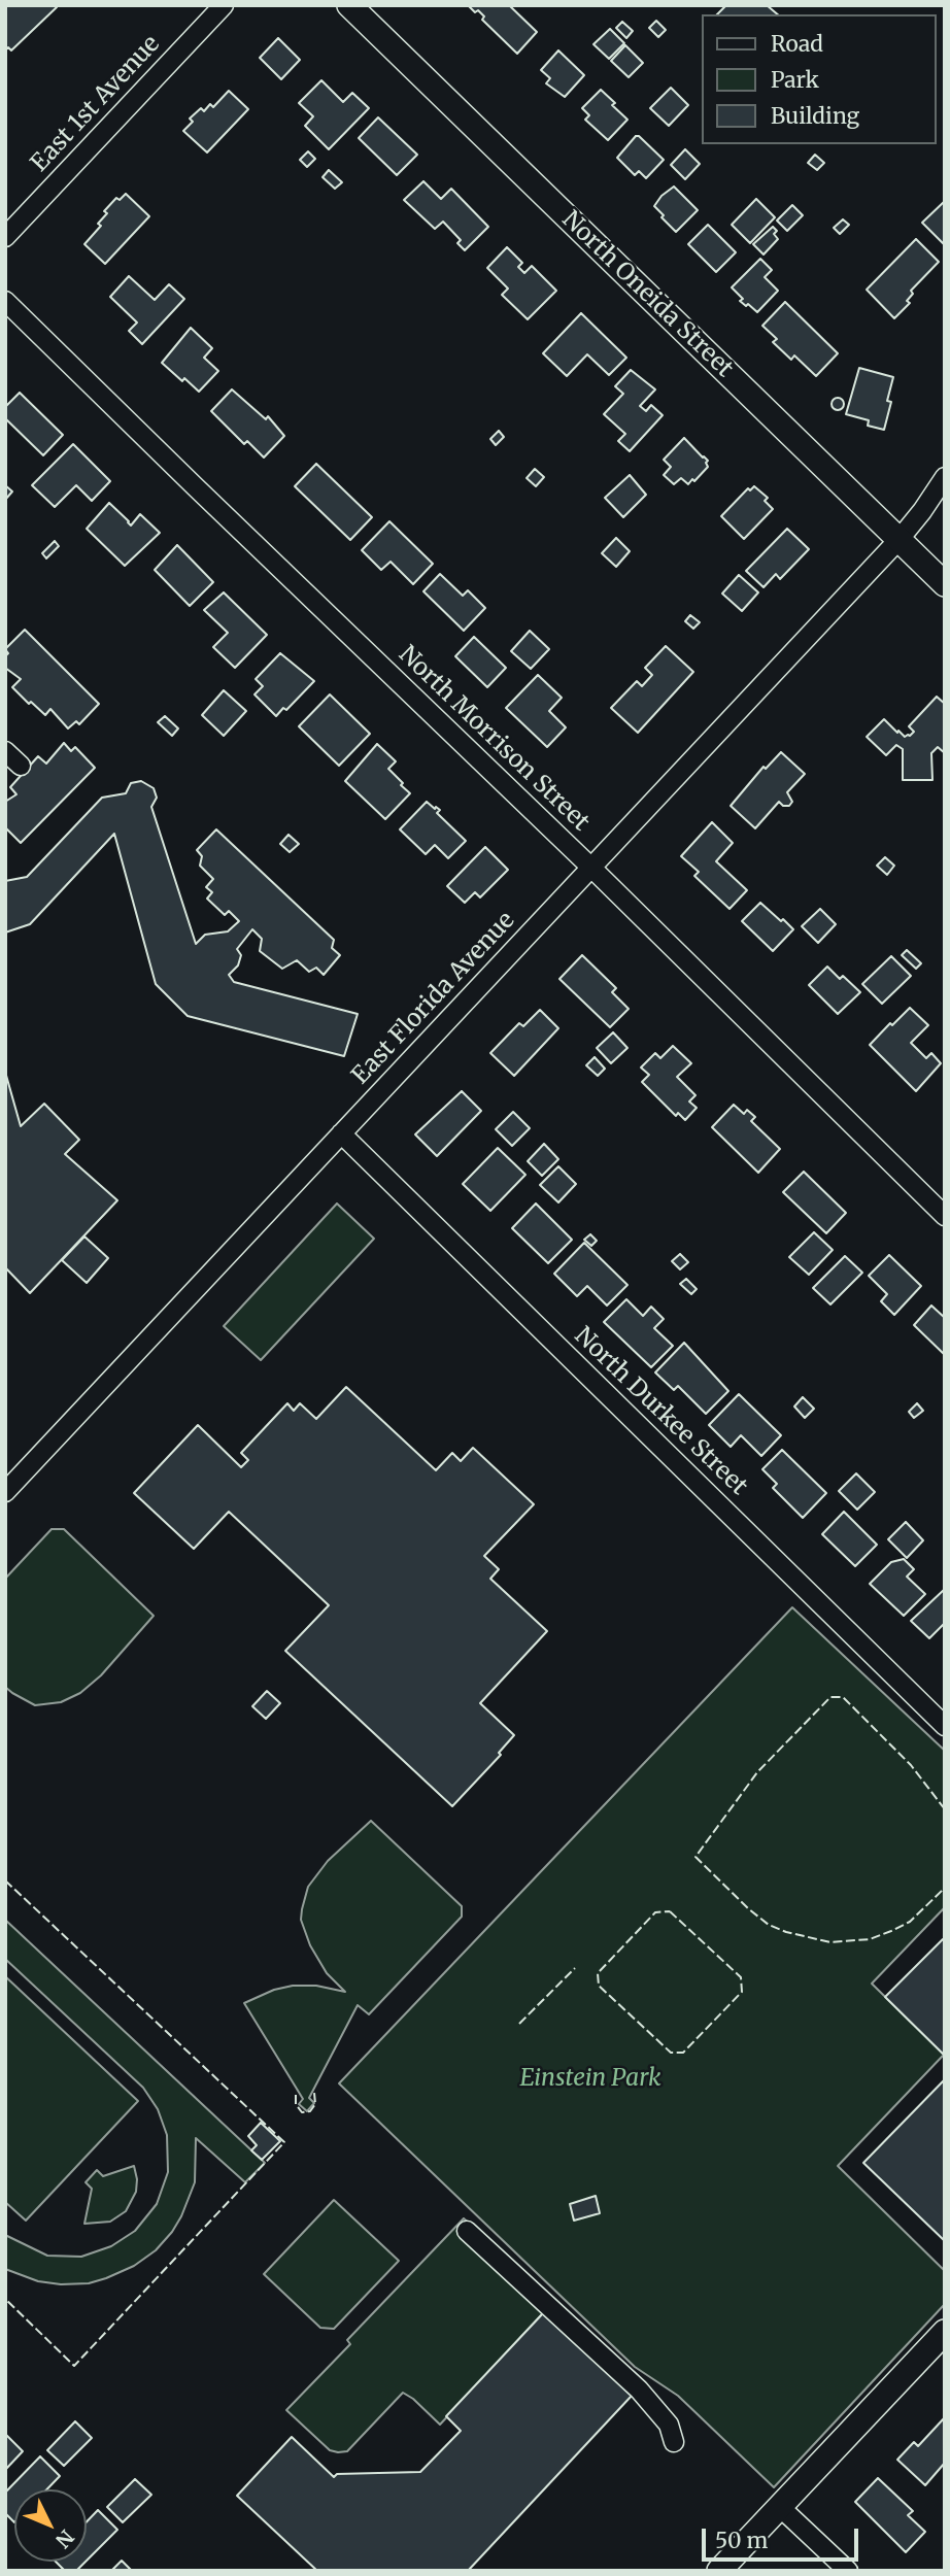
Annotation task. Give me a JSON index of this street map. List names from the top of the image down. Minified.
{"streets":{"street":["East 1st Avenue","North Oneida Street","North Morrison Street","East Florida Avenue","North Durkee Street"]},"crossings":[["North Oneida Street","East Florida Avenue"],["North Morrison Street","East Florida Avenue"],["East Florida Avenue","North Durkee Street"]],"parks":["Einstein Park"],"legend":["Road","Park","Building"],"scale_bar":"50 m","north":"bottom right"}
